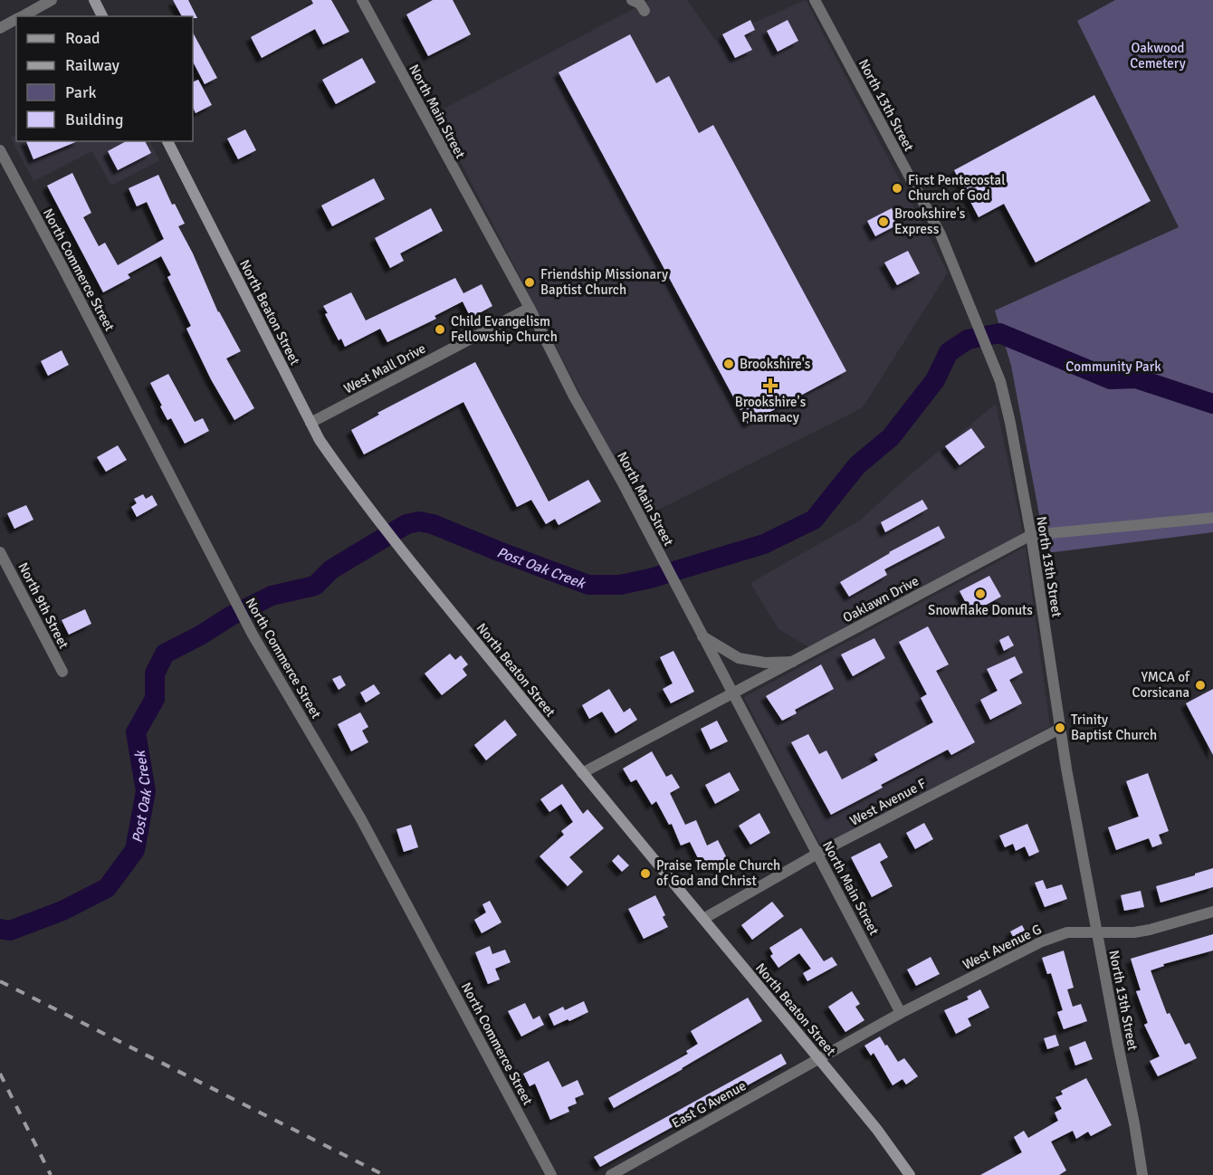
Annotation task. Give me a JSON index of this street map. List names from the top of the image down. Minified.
{"streets":{"main road":["North Beaton Street"],"street":["North 13th Street","North Main Street","North Commerce Street","West Mall Drive","Oaklawn Drive","North 9th Street","West Avenue F","West Avenue G","East G Avenue"]},"crossings":[["North 13th Street","Oaklawn Drive"],["North 13th Street","West Avenue F"],["North 13th Street","West Avenue G"],["North Main Street","West Mall Drive"],["North Main Street","Oaklawn Drive"],["North Main Street","West Avenue F"],["North Main Street","West Avenue G"],["North Beaton Street","West Mall Drive"],["North Beaton Street","Oaklawn Drive"],["North Beaton Street","West Avenue F"],["North Beaton Street","West Avenue G"],["North Beaton Street","East G Avenue"],["West Avenue G","East G Avenue"]],"water":["Post Oak Creek"],"parks":["Oakwood Cemetery","Community Park"],"places":{"other":["First Pentecostal Church of God","Brookshire's Express","Friendship Missionary Baptist Church","Child Evangelism Fellowship Church","Brookshire's","Snowflake Donuts","YMCA of Corsicana","Trinity Baptist Church","Praise Temple Church of God and Christ"],"health":["Brookshire's Pharmacy"]},"legend":["Road","Railway","Park","Building"]}
